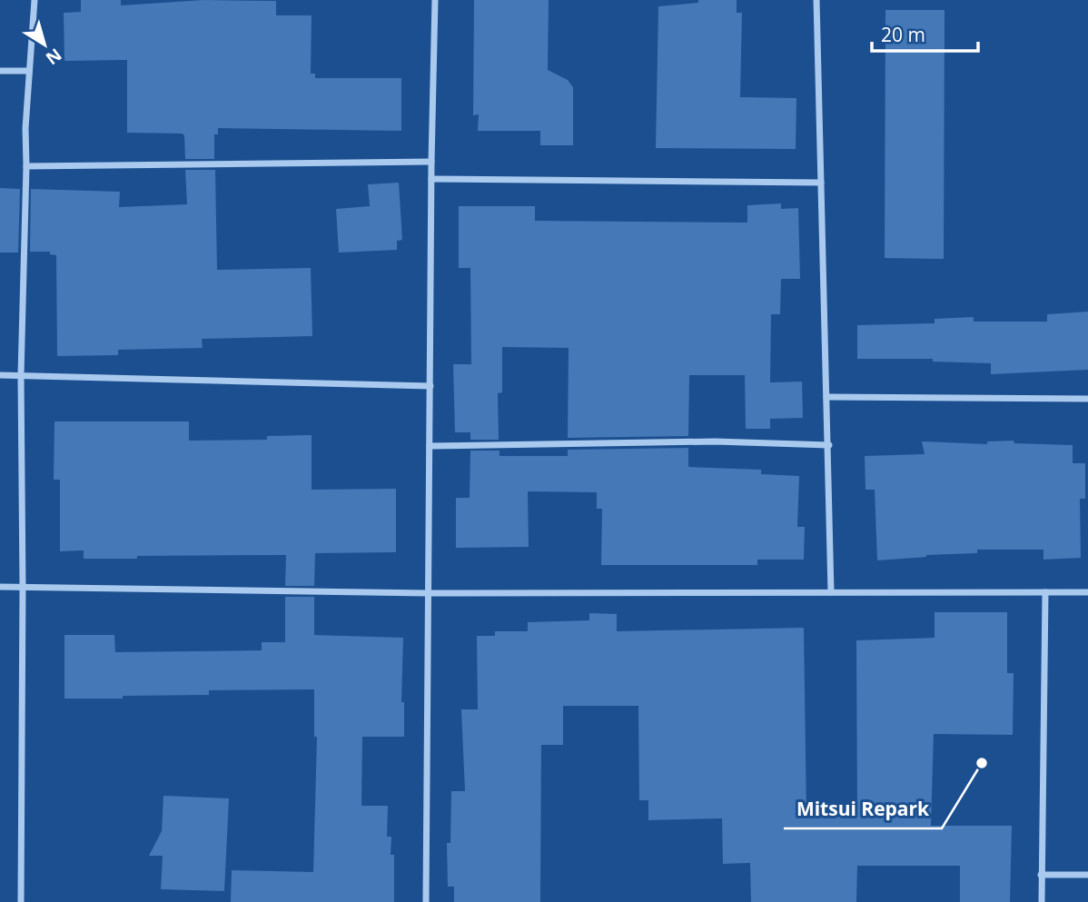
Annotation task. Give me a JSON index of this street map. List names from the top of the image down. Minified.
{"places":["Mitsui Repark"],"scale_bar":"20 m","north":"bottom right"}
